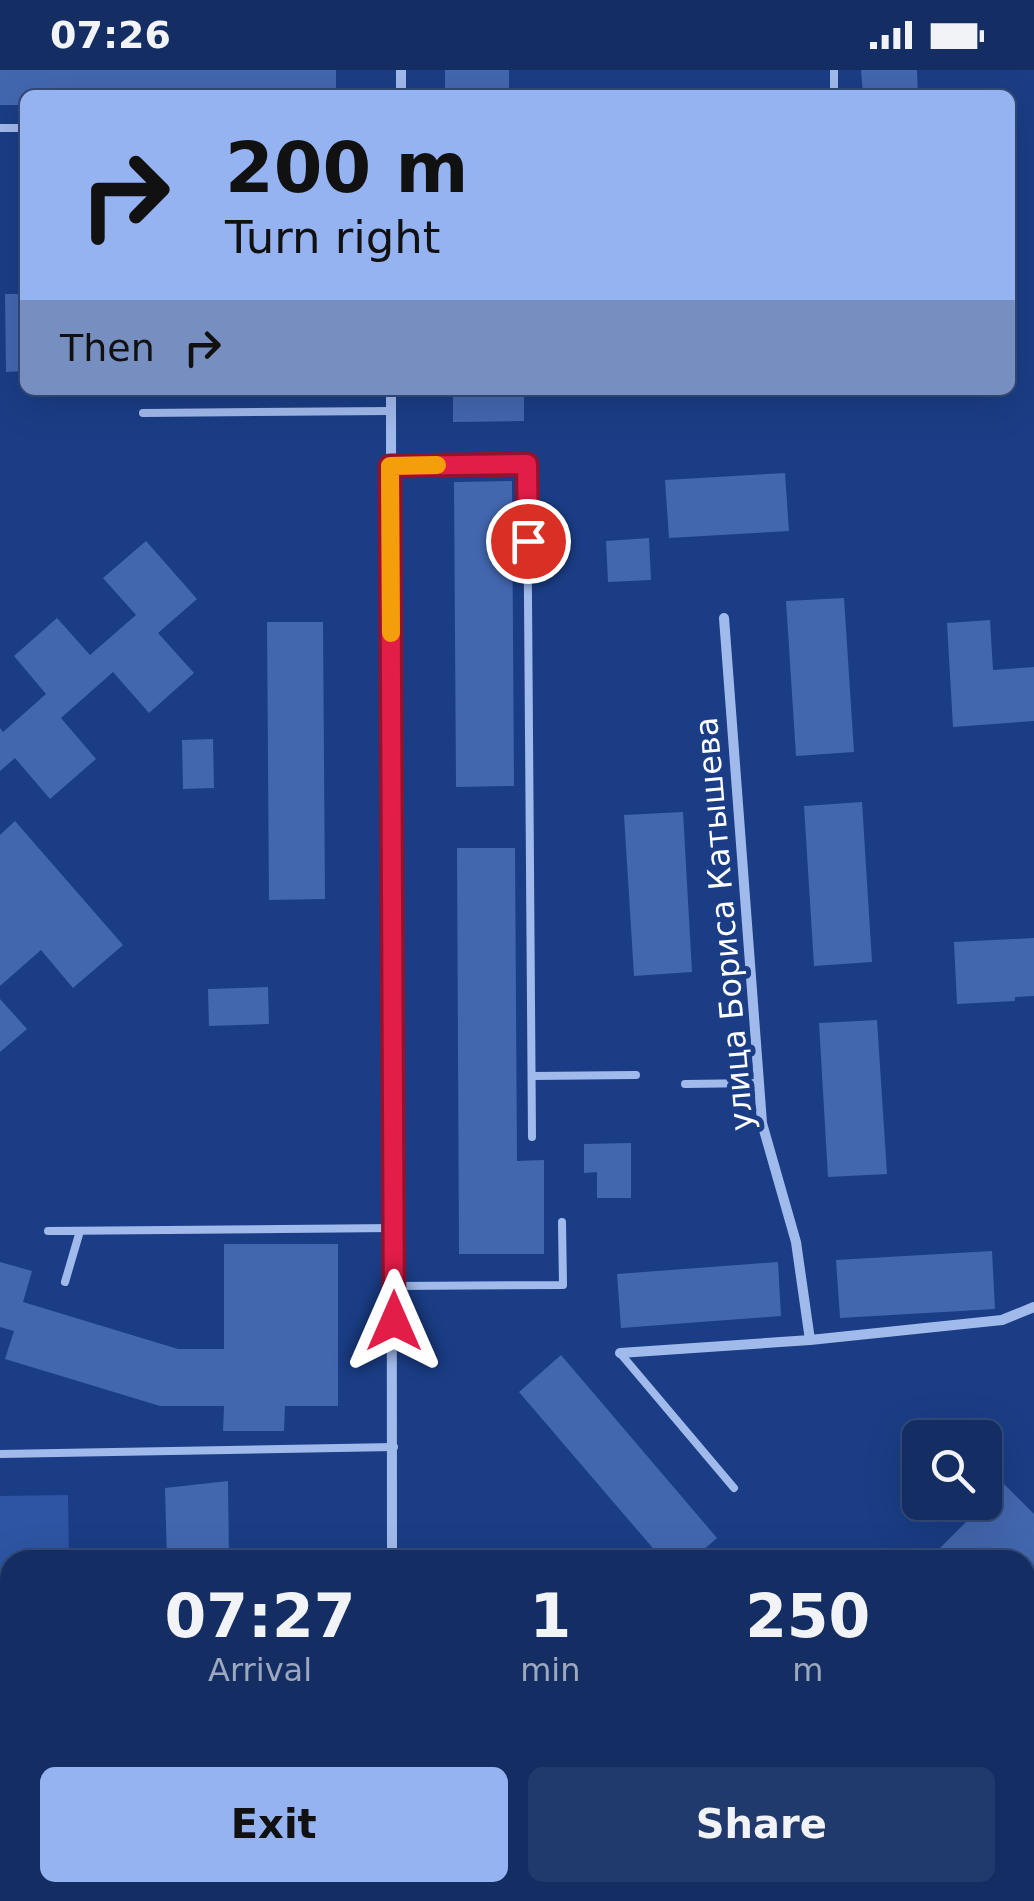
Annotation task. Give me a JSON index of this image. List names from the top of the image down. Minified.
{"streets":{"street":["улица Бориса Катышева"]},"page":{"status":"07:26","turn":["200 m","Turn right"],"then":"Then","eta":["07:27","Arrival","1","min","250","m"],"buttons":["Exit","Share"]}}
